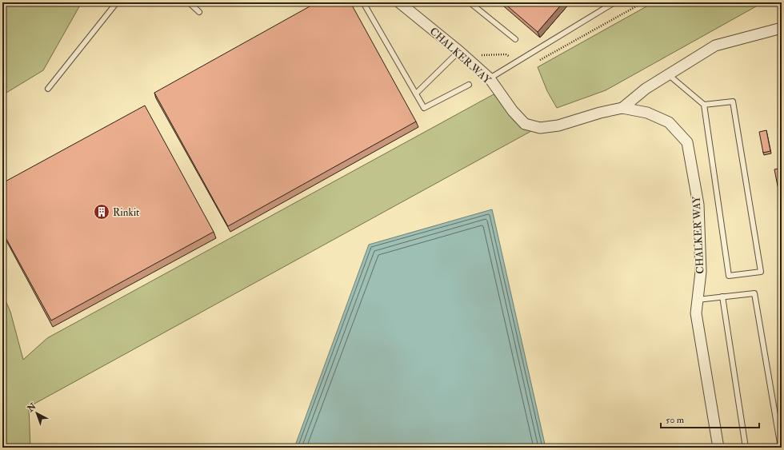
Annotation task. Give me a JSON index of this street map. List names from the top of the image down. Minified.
{"streets":{"street":["CHALKER WAY"]},"places":{"building":["Rinkit"]},"scale_bar":"50 m","north":"top left"}
